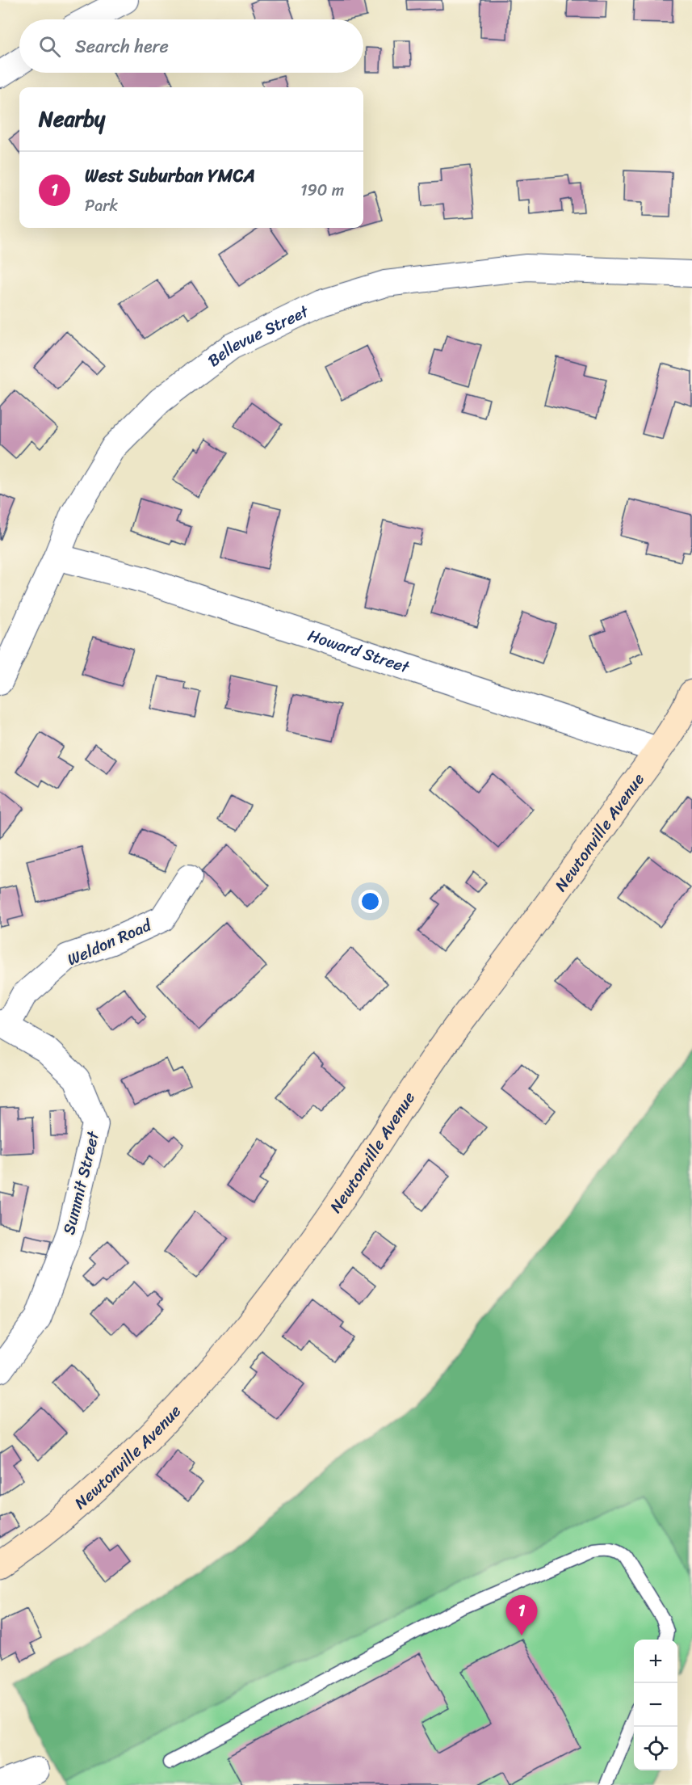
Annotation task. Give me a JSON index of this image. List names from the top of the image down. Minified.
{"streets":{"main road":["Newtonville Avenue"],"street":["Bellevue Street","Howard Street","Weldon Road","Summit Street"]},"crossings":[["Bellevue Street","Howard Street"],["Howard Street","Newtonville Avenue"],["Weldon Road","Summit Street"]],"page":{"search":"Search here","heading":"Nearby","list":[{"mark":"1","name":"West Suburban YMCA","note":"Park","value":"190 m"}],"pins":"1","map_buttons":["+","−"]}}
